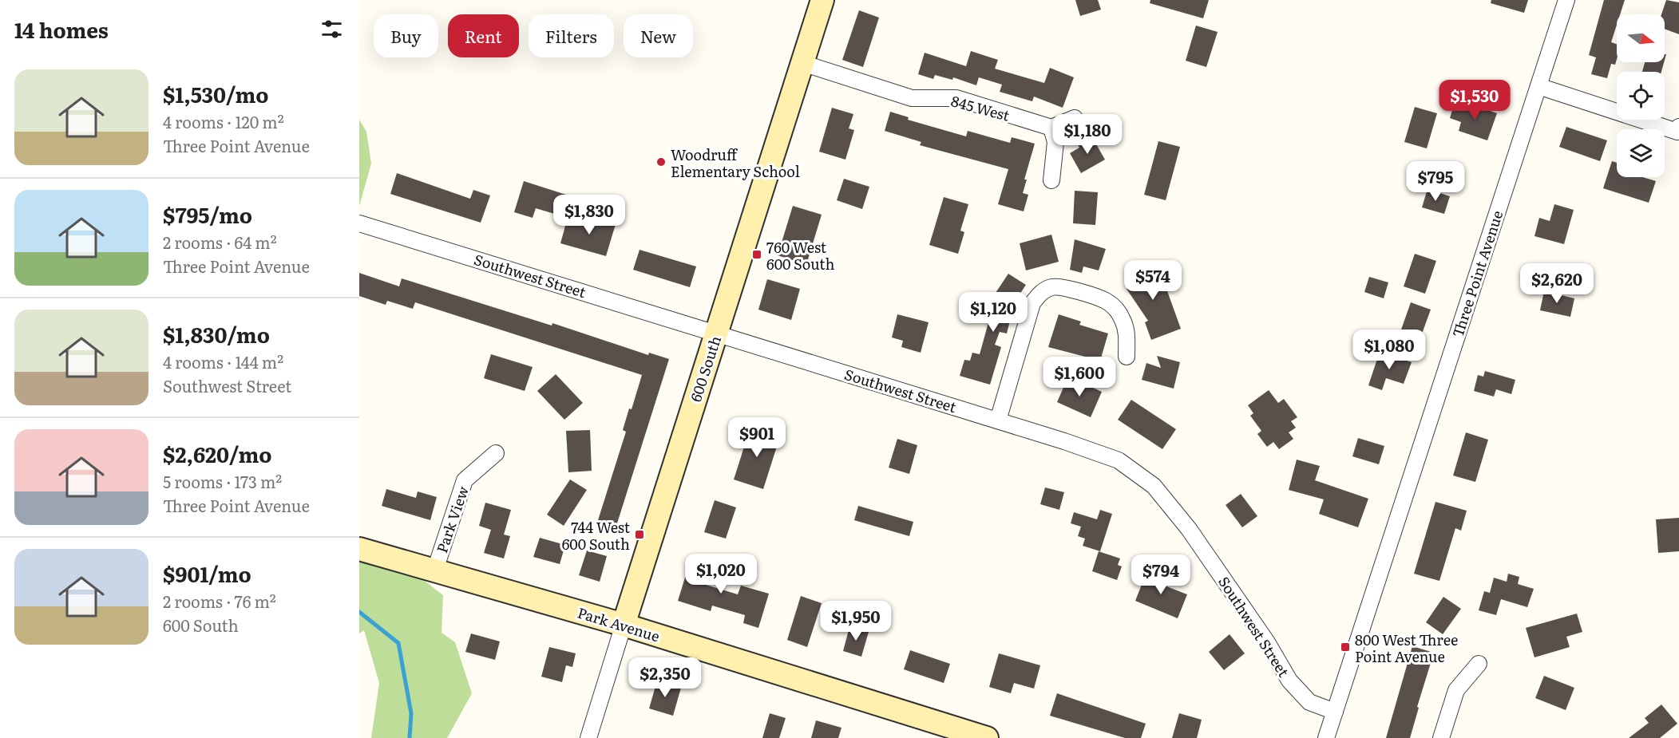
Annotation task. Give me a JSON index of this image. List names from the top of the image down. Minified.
{"streets":{"street":["845 West","Three Point Avenue","Southwest Street","600 South","Park View","Park Avenue"]},"crossings":[["845 West","600 South"],["Three Point Avenue","Southwest Street"],["Southwest Street","600 South"],["600 South","Park Avenue"],["Park View","Park Avenue"]],"places":{"other":["Woodruff Elementary School"],"transit":["760 West 600 South","744 West 600 South","800 West Three Point Avenue"]},"north":"right","page":{"heading":"14 homes","chip":["Buy","Rent","Filters","New"],"list":[{"name":"$1,530/mo","note":"4 rooms · 120 m² · Three Point Avenue"},{"name":"$795/mo","note":"2 rooms · 64 m² · Three Point Avenue"},{"name":"$1,830/mo","note":"4 rooms · 144 m² · Southwest Street"},{"name":"$2,620/mo","note":"5 rooms · 173 m² · Three Point Avenue"},{"name":"$901/mo","note":"2 rooms · 76 m² · 600 South"}],"price":["$1,530","$1,180","$795","$1,830","$574","$2,620","$1,120","$1,080","$1,600","$901","$1,020","$794","$1,950","$2,350"]}}
